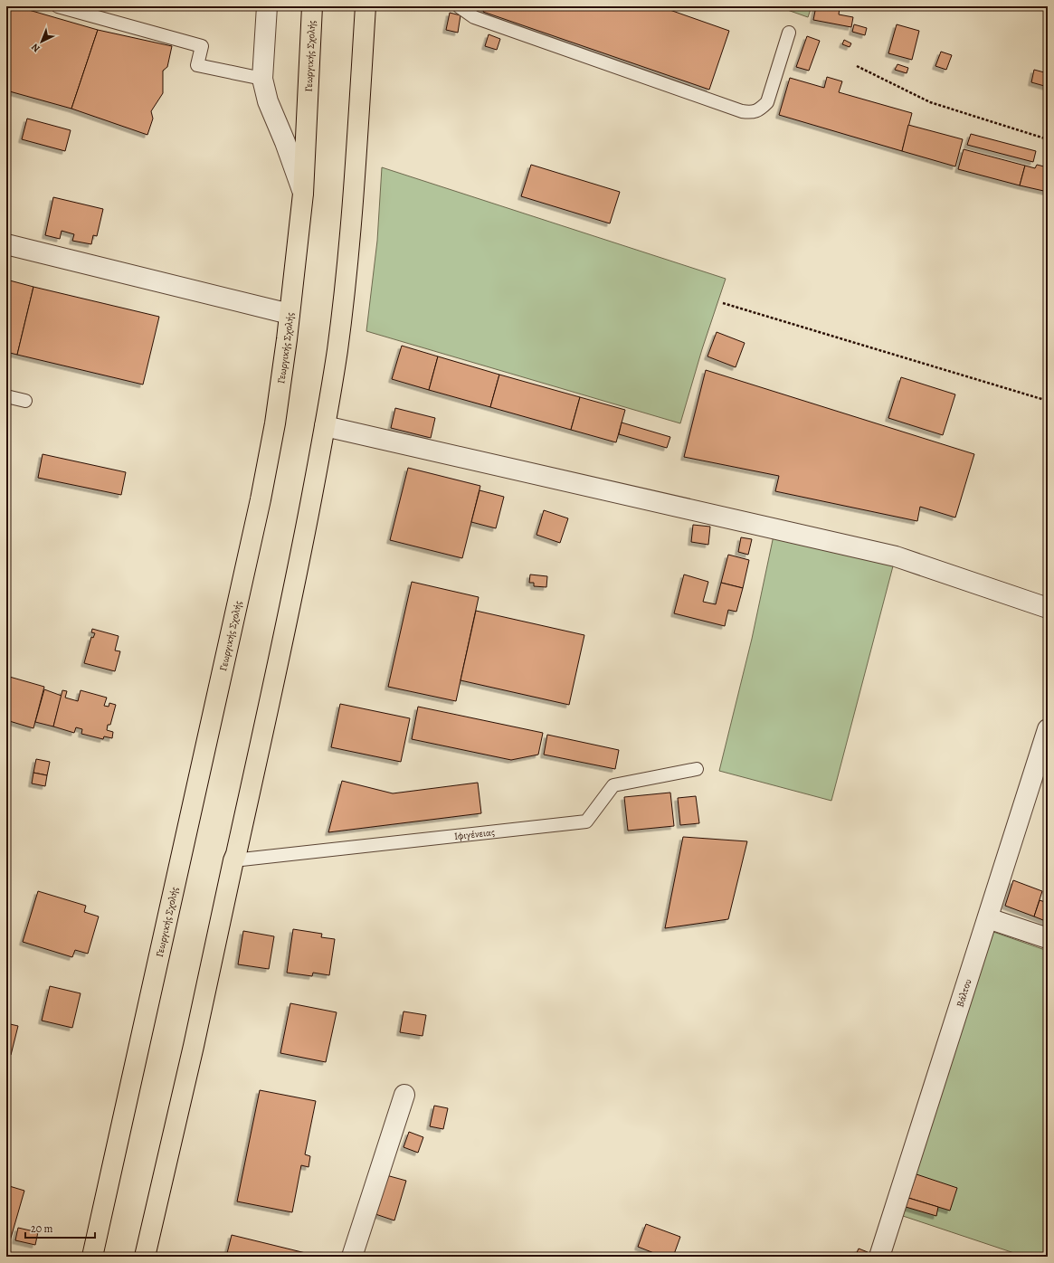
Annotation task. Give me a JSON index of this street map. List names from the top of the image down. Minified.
{"streets":{"main road":["Γεωργικής Σχολής"],"street":["Βάλτου"],"lane":["Ιφιγένειας"]},"scale_bar":"20 m","north":"bottom left"}
